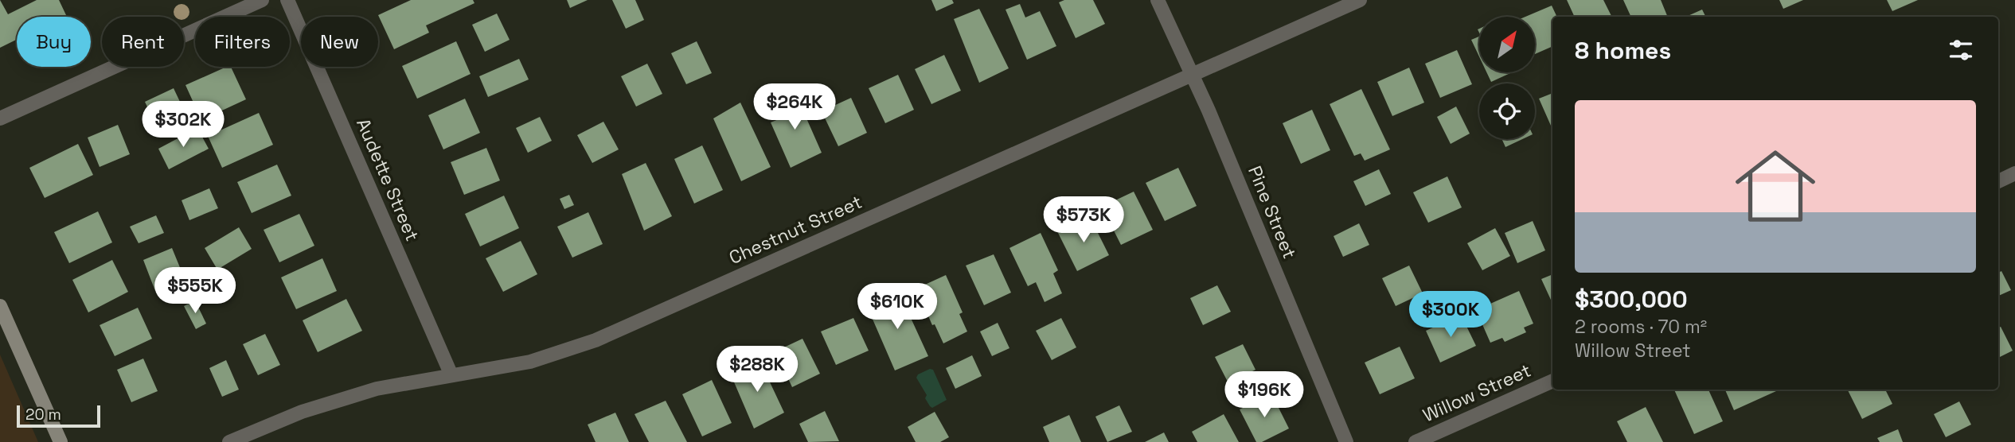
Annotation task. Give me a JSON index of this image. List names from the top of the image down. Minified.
{"streets":{"street":["Audette Street","Pine Street","Chestnut Street","Willow Street"]},"crossings":[["Audette Street","Chestnut Street"],["Pine Street","Chestnut Street"]],"scale_bar":"20 m","north":"top right","page":{"chip":["Buy","Rent","Filters","New"],"heading":"8 homes","price":["$264K","$302K","$573K","$555K","$610K","$300K","$288K","$196K"],"list":[{"name":"$300,000","note":"2 rooms · 70 m² · Willow Street"}],"scale":"20 m"}}
